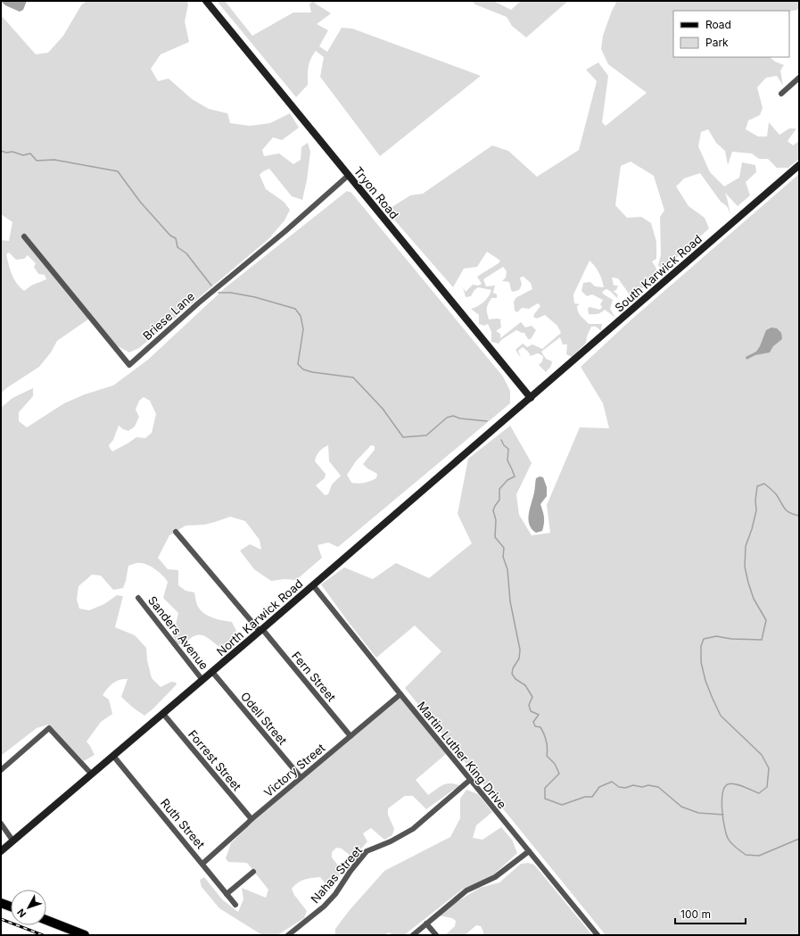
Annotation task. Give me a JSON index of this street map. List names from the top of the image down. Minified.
{"streets":{"street":["Tryon Road","South Karwick Road","Briese Lane","North Karwick Road","Sanders Avenue","Fern Street","Odell Street","Martin Luther King Drive","Forrest Street","Victory Street","Ruth Street","Nahas Street"]},"crossings":[["Tryon Road","South Karwick Road"],["Tryon Road","Briese Lane"],["Tryon Road","North Karwick Road"],["South Karwick Road","North Karwick Road"],["North Karwick Road","Sanders Avenue"],["North Karwick Road","Fern Street"],["North Karwick Road","Odell Street"],["North Karwick Road","Martin Luther King Drive"],["North Karwick Road","Forrest Street"],["North Karwick Road","Ruth Street"],["Fern Street","Victory Street"],["Odell Street","Victory Street"],["Martin Luther King Drive","Victory Street"],["Martin Luther King Drive","Nahas Street"],["Forrest Street","Victory Street"],["Victory Street","Ruth Street"]],"legend":["Road","Park"],"scale_bar":"100 m","north":"bottom left"}
